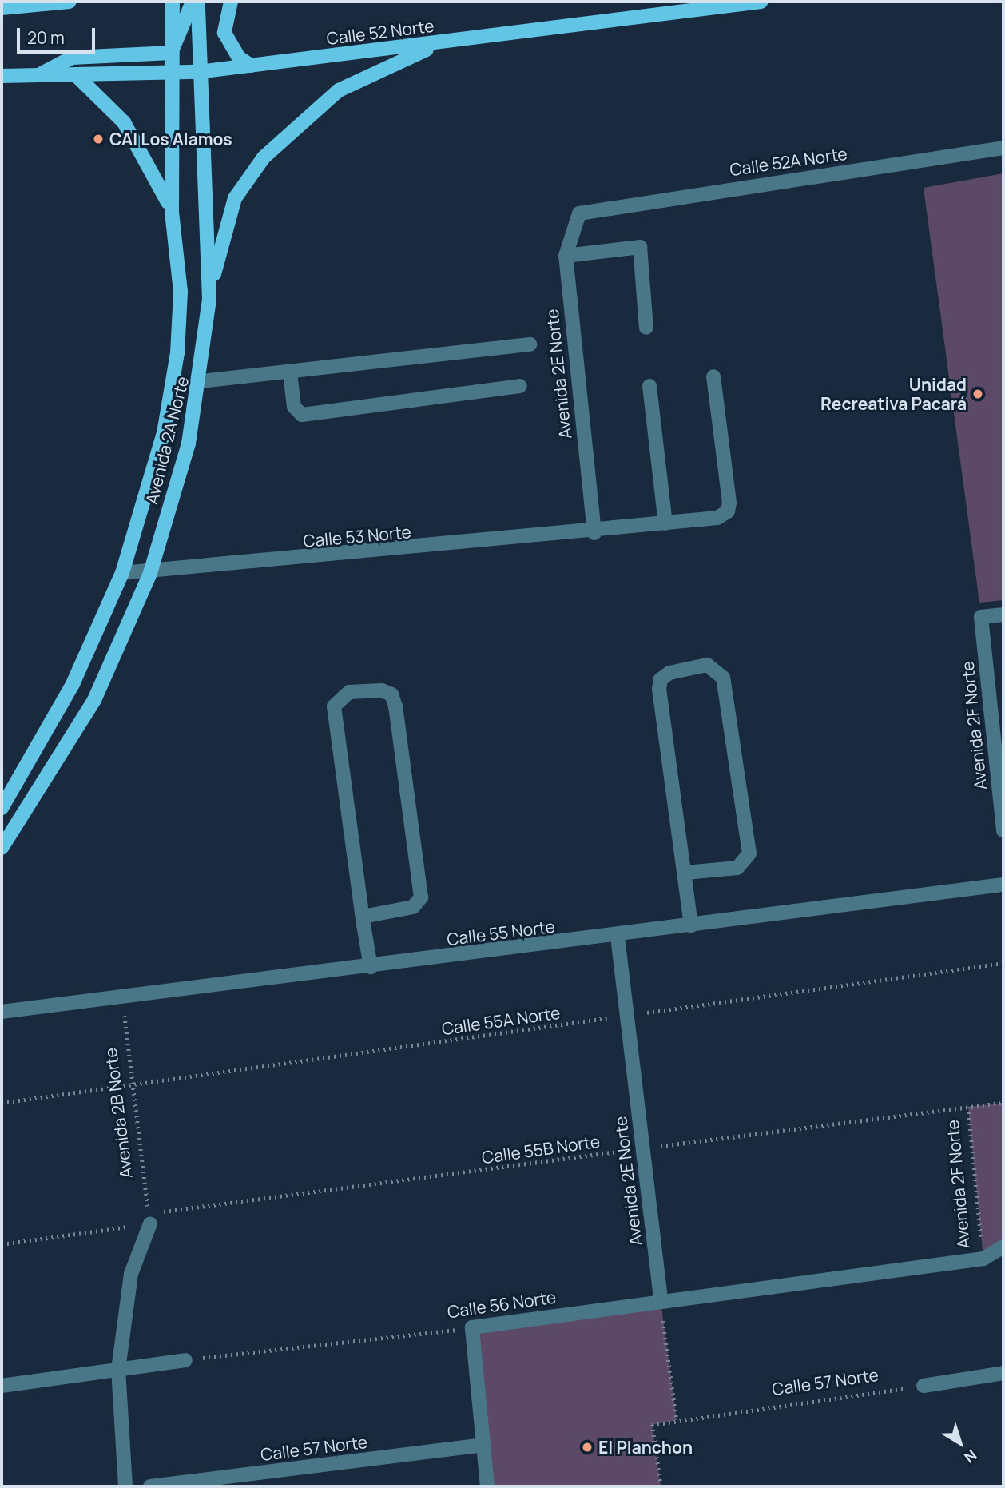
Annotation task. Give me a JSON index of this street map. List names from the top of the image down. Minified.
{"streets":{"main road":["Calle 52 Norte","Avenida 2A Norte"],"street":["Calle 52A Norte","Avenida 2E Norte","Calle 53 Norte","Avenida 2F Norte","Calle 55 Norte","Calle 56 Norte","Calle 57 Norte"],"path":["Calle 55A Norte","Avenida 2B Norte","Calle 55B Norte"]},"crossings":[["Calle 52 Norte","Avenida 2A Norte"],["Calle 52A Norte","Avenida 2E Norte"],["Avenida 2E Norte","Calle 53 Norte"],["Avenida 2E Norte","Calle 55 Norte"],["Avenida 2E Norte","Calle 55A Norte"],["Avenida 2E Norte","Calle 55B Norte"],["Avenida 2E Norte","Calle 56 Norte"],["Avenida 2A Norte","Calle 53 Norte"],["Avenida 2F Norte","Calle 55B Norte"],["Avenida 2F Norte","Calle 56 Norte"],["Calle 55 Norte","Avenida 2B Norte"],["Calle 55A Norte","Avenida 2B Norte"],["Avenida 2B Norte","Calle 55B Norte"]],"places":["CAI Los Alamos","Unidad Recreativa Pacará","El Planchon"],"scale_bar":"20 m","north":"bottom right"}
